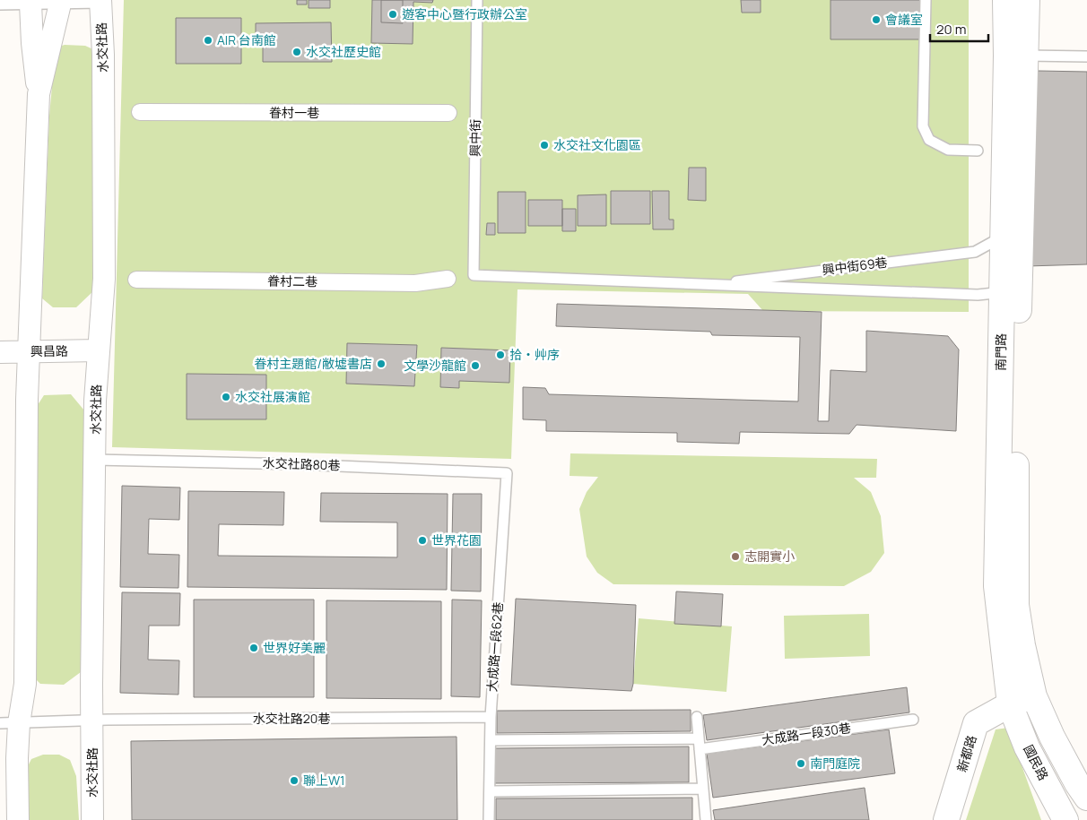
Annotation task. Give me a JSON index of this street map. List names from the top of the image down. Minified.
{"streets":{"street":["水交社路","眷村一巷","眷村二巷","興昌路","南門路","新都路","國民路"],"lane":["興中街","興中街69巷","水交社路80巷","大成路一段62巷","水交社路20巷","大成路一段30巷"]},"crossings":[["水交社路","興昌路"],["水交社路","水交社路80巷"],["水交社路","水交社路20巷"],["興中街","興中街69巷"],["興中街69巷","南門路"],["南門路","新都路"],["南門路","國民路"],["水交社路80巷","大成路一段62巷"],["大成路一段62巷","水交社路20巷"],["新都路","國民路"]],"places":["遊客中心暨行政辦公室","會議室","AIR 台南館","水交社歷史館","水交社文化園區","拾・艸序","眷村主題館/敝墟書店","文學沙龍館","水交社展演館","世界花園","志開實小","世界好美麗","南門庭院","聯上W1"],"scale_bar":"20 m"}
